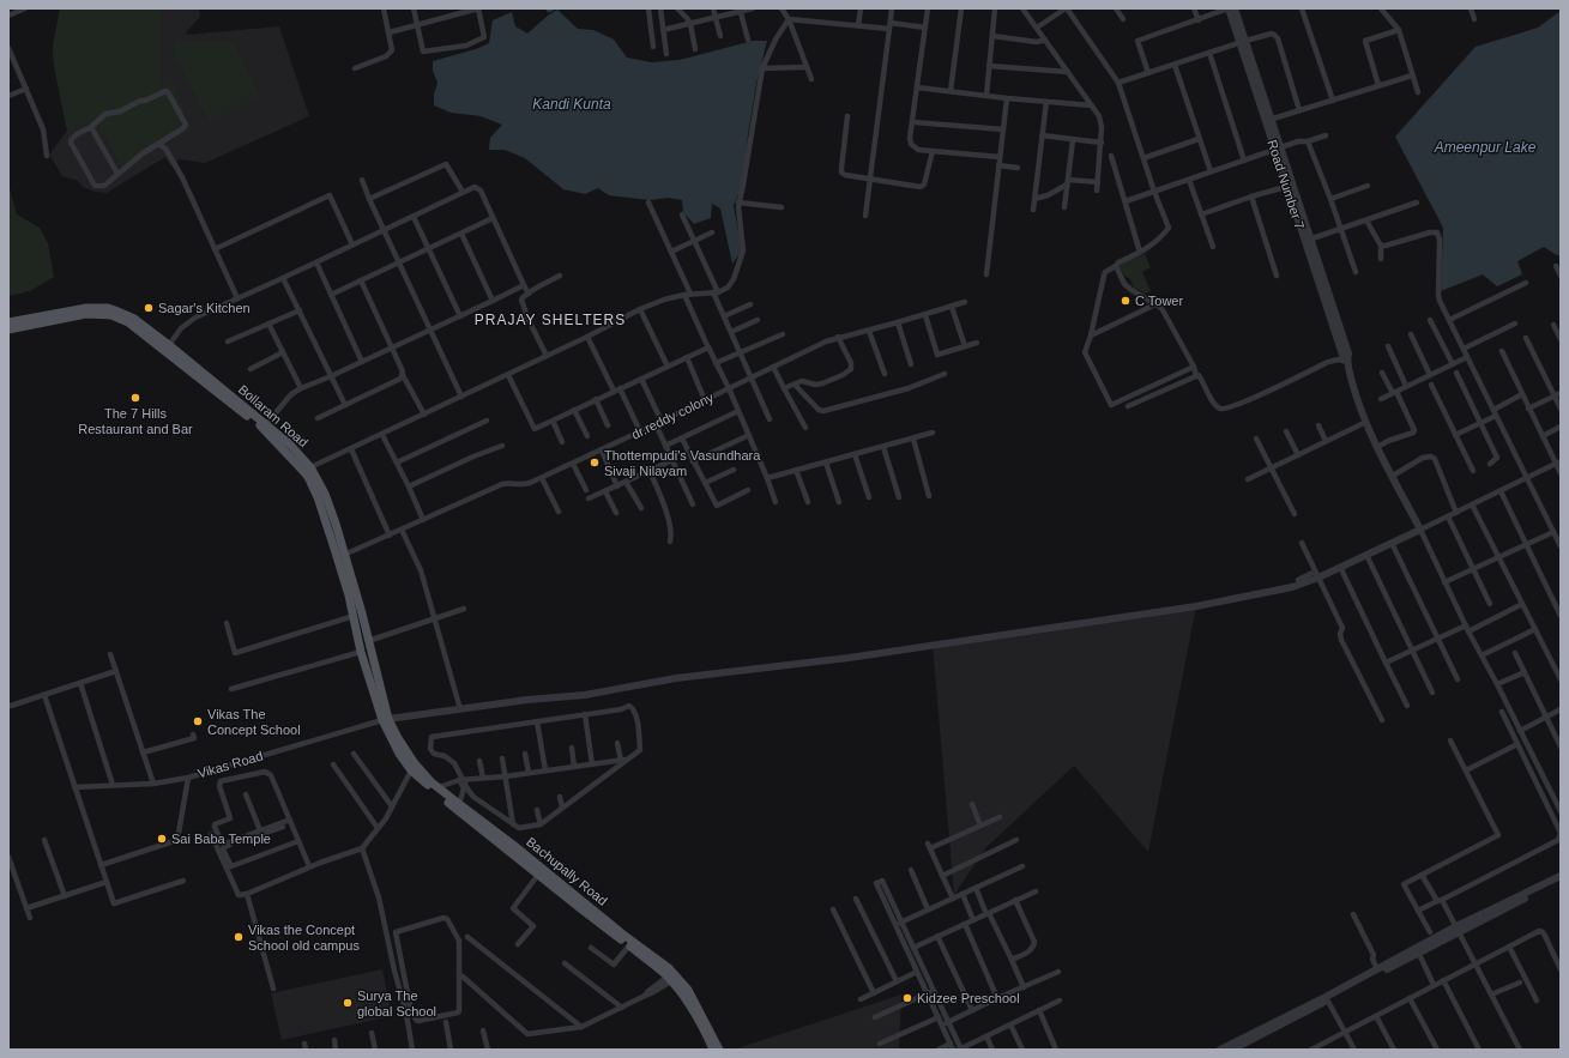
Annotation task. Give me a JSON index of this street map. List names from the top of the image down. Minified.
{"streets":{"main road":["Bollaram Road","Bachupally Road"],"street":["Road Number 7","dr.reddy colony","Vikas Road"]},"crossings":[["Bollaram Road","dr.reddy colony"],["Bollaram Road","Vikas Road"],["Bollaram Road","Bachupally Road"],["Vikas Road","Bachupally Road"]],"districts":["PRAJAY SHELTERS"],"water":["Kandi Kunta","Ameenpur Lake"],"places":["C Tower","Sagar's Kitchen","The 7 Hills Restaurant and Bar","Thottempudi's Vasundhara Sivaji Nilayam","Vikas The Concept School","Sai Baba Temple","Vikas the Concept School old campus","Kidzee Preschool","Surya The global School"]}
